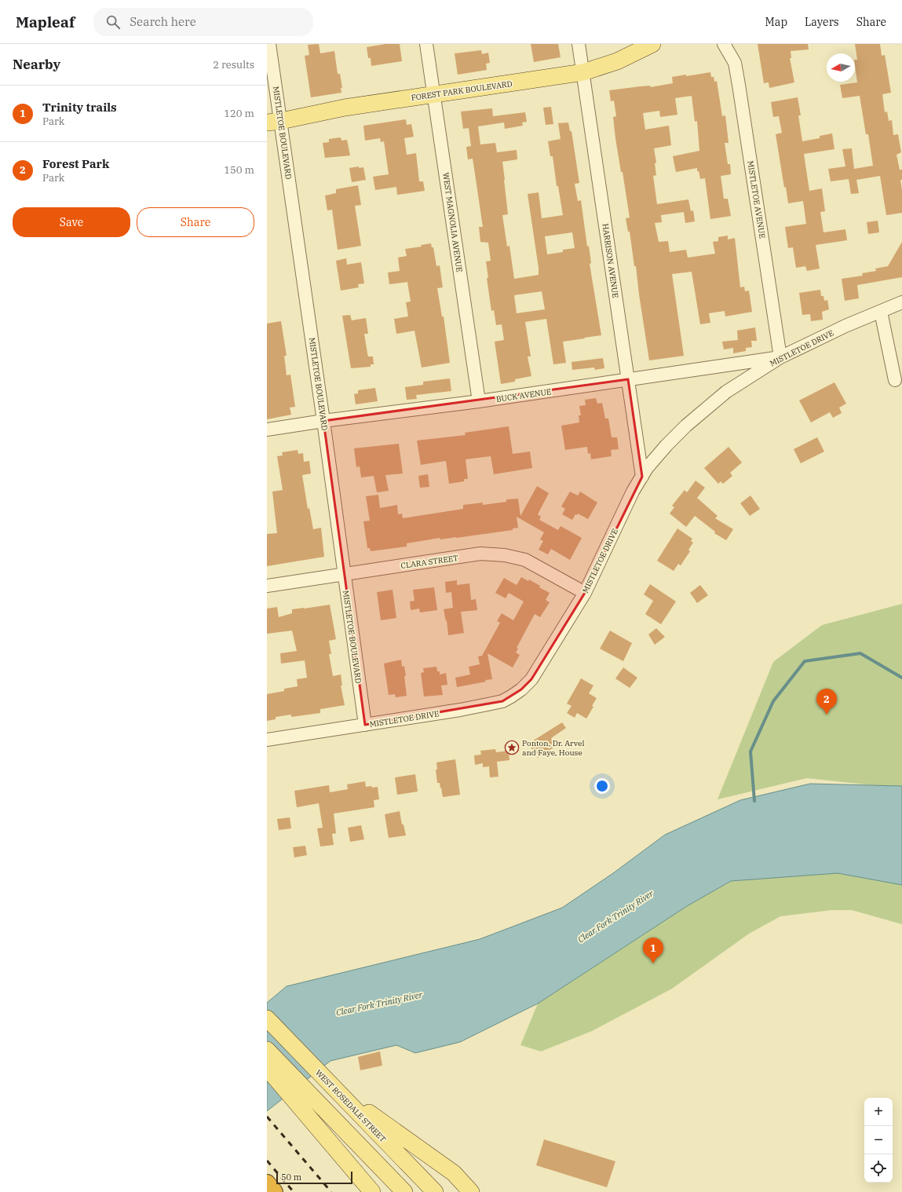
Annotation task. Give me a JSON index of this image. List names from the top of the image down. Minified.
{"streets":{"main road":["FOREST PARK BOULEVARD","WEST ROSEDALE STREET"],"street":["MISTLETOE BOULEVARD","MISTLETOE AVENUE","WEST MAGNOLIA AVENUE","HARRISON AVENUE","MISTLETOE DRIVE","BUCK AVENUE","CLARA STREET"]},"crossings":[["FOREST PARK BOULEVARD","MISTLETOE BOULEVARD"],["FOREST PARK BOULEVARD","WEST MAGNOLIA AVENUE"],["FOREST PARK BOULEVARD","HARRISON AVENUE"],["MISTLETOE BOULEVARD","MISTLETOE DRIVE"],["MISTLETOE BOULEVARD","BUCK AVENUE"],["MISTLETOE BOULEVARD","CLARA STREET"],["MISTLETOE AVENUE","MISTLETOE DRIVE"],["MISTLETOE AVENUE","BUCK AVENUE"],["WEST MAGNOLIA AVENUE","BUCK AVENUE"],["HARRISON AVENUE","MISTLETOE DRIVE"],["HARRISON AVENUE","BUCK AVENUE"],["MISTLETOE DRIVE","BUCK AVENUE"],["MISTLETOE DRIVE","CLARA STREET"]],"water":["Clear Fork Trinity River"],"places":{"place":["Ponton, Dr. Arvel and Faye, House"]},"scale_bar":"50 m","north":"left","page":{"header":"Mapleaf","search":"Search here","nav":["Map","Layers","Share"],"heading":["Nearby","2 results"],"list":[{"mark":"1","name":"Trinity trails","note":"Park","value":"120 m"},{"mark":"2","name":"Forest Park","note":"Park","value":"150 m"}],"buttons":["Save","Share"],"pins":["2","1"],"map_buttons":["+","−"],"scale":"50 m"}}
